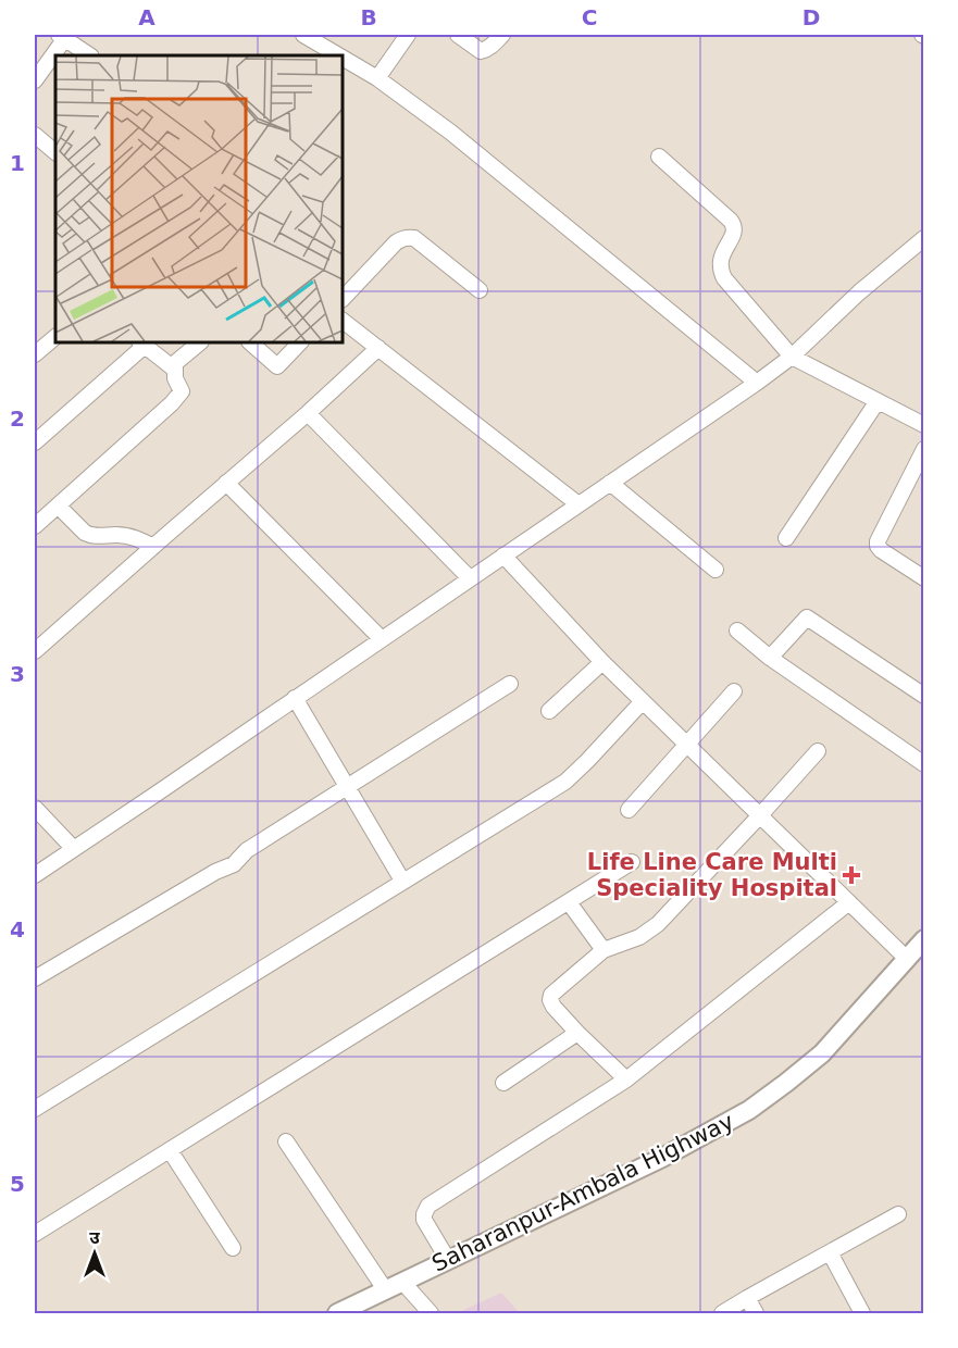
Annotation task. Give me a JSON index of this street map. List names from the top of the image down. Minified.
{"streets":{"main road":["Saharanpur-Ambala Highway"]},"places":{"health":["Life Line Care Multi Speciality Hospital"]},"north":"top","grid":{"columns":["A","B","C","D"],"rows":["1","2","3","4","5"]}}
